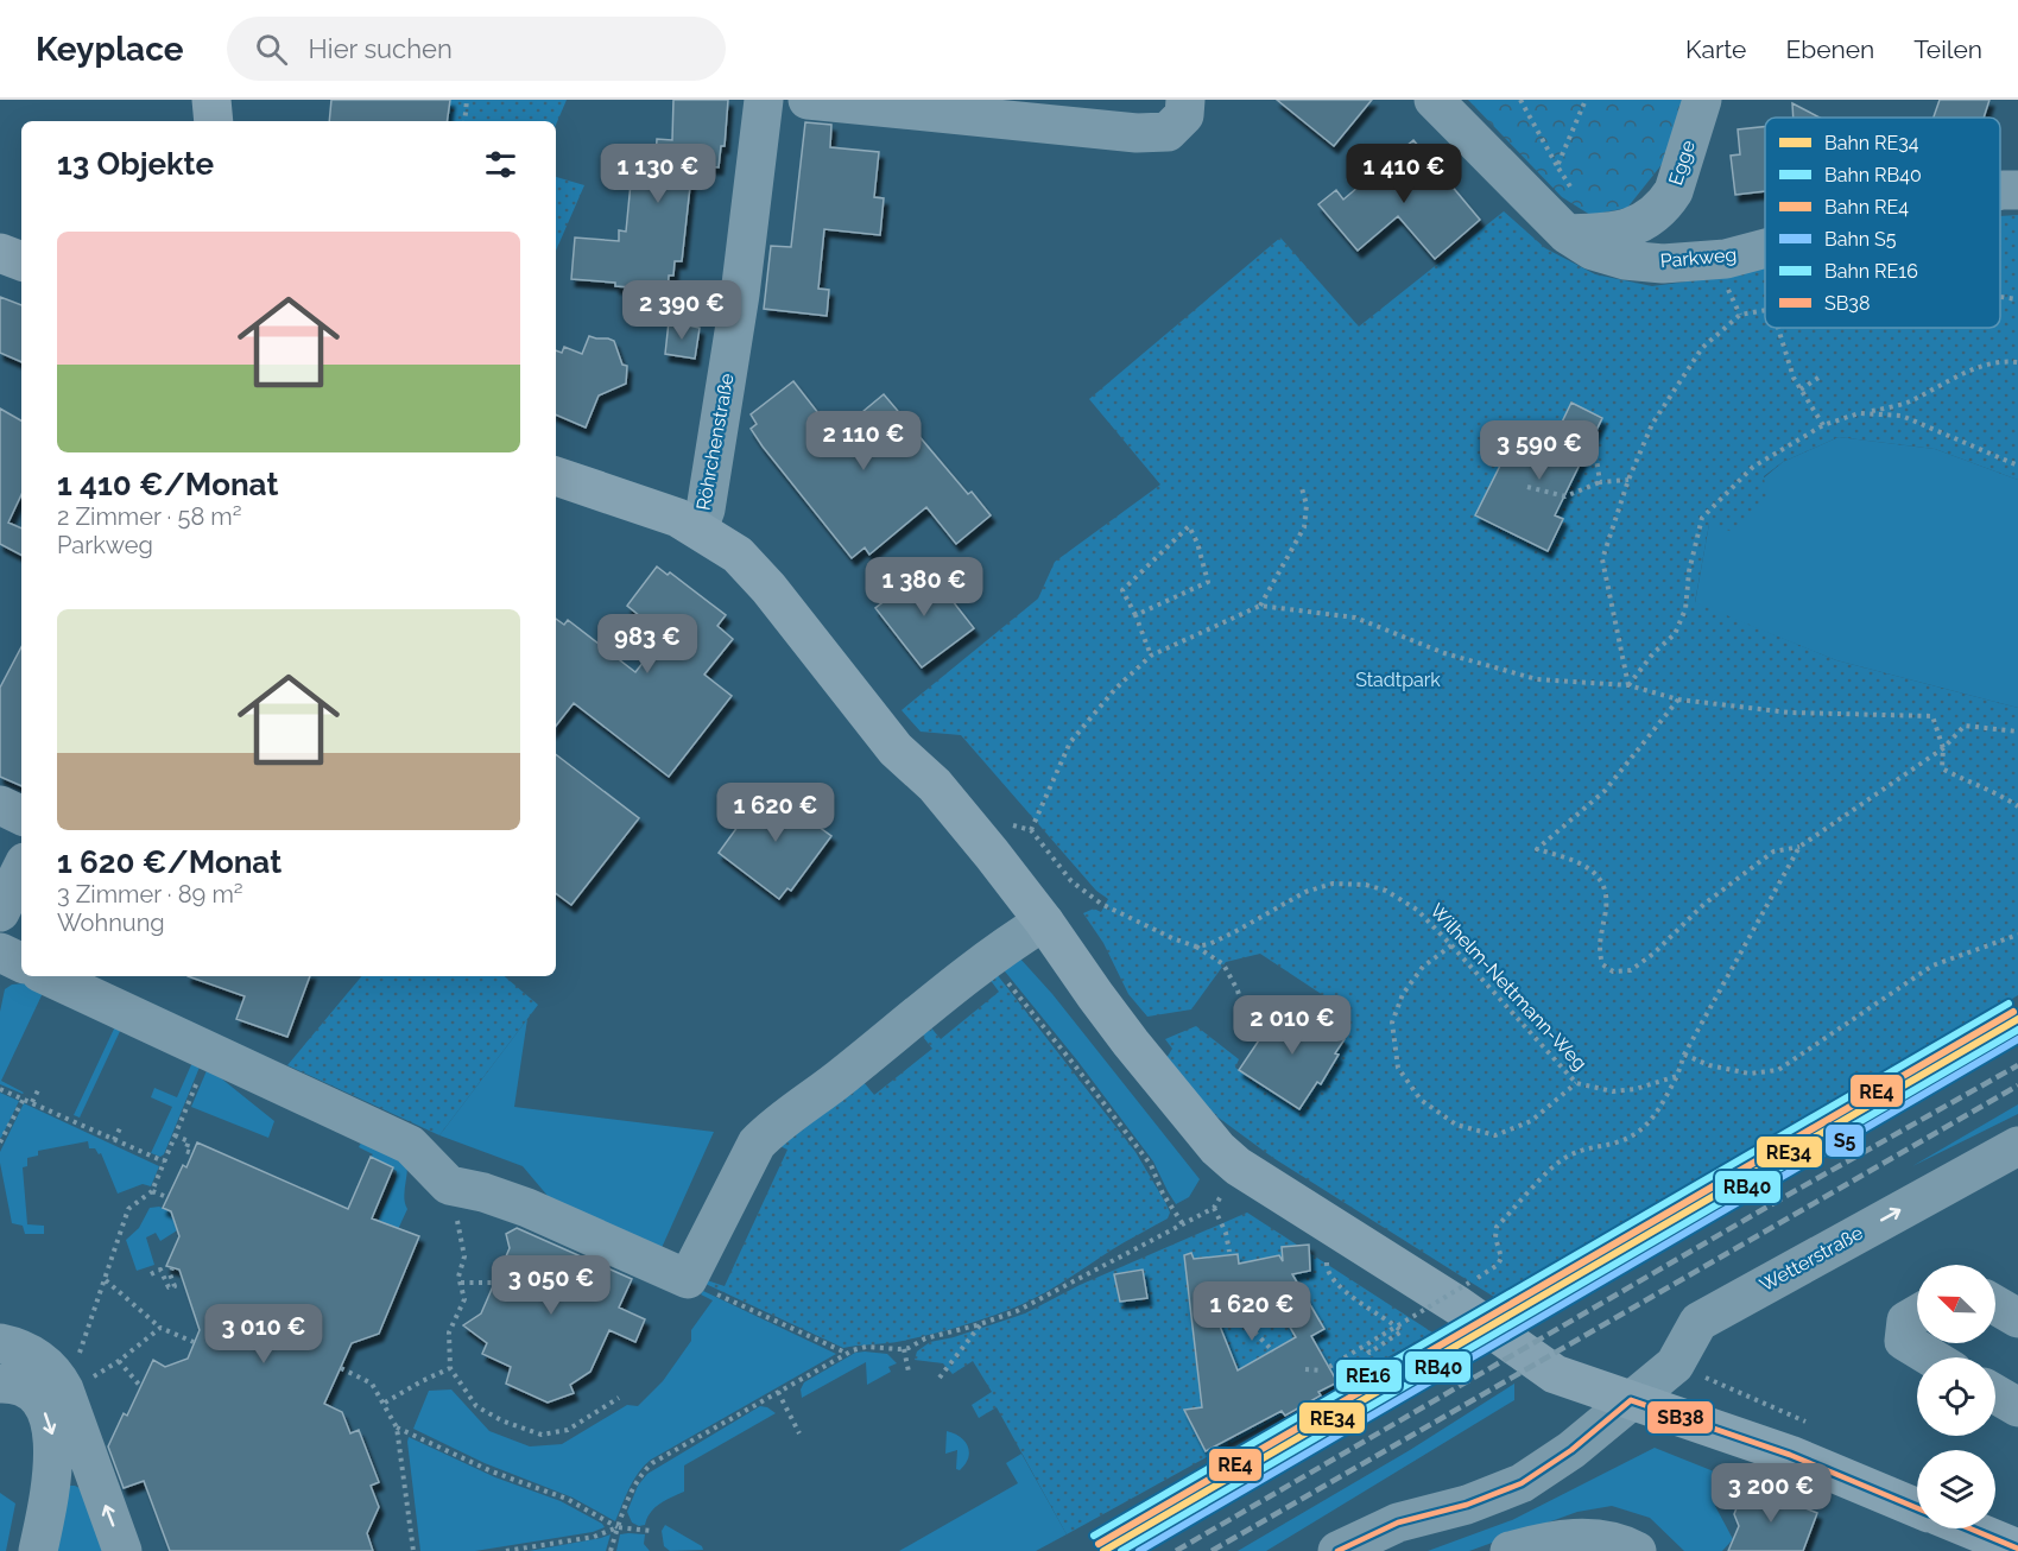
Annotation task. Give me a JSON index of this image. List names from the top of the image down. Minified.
{"streets":{"street":["Egge","Parkweg","Röhrchenstraße","Wetterstraße"],"path":["Wilhelm-Nettmann-Weg"]},"crossings":[["Egge","Parkweg"]],"one_way":["Wetterstraße"],"parks":["Stadtpark"],"lines":["rail line RE16","rail line RE4","rail line RE34","rail line RB40","rail line S5","transit line SB38"],"legend":["Bahn RE34","Bahn RB40","Bahn RE4","Bahn S5","Bahn RE16","SB38"],"north":"top left","page":{"header":"Keyplace","search":"Hier suchen","nav":["Karte","Ebenen","Teilen"],"heading":"13 Objekte","price":["1 130 €","1 410 €","2 390 €","2 110 €","3 590 €","1 380 €","983 €","1 620 €","2 010 €","3 050 €","1 620 €","3 010 €","3 200 €"],"list":[{"name":"1 410 €/Monat","note":"2 Zimmer · 58 m² · Parkweg"},{"name":"1 620 €/Monat","note":"3 Zimmer · 89 m² · Wohnung"}]}}
